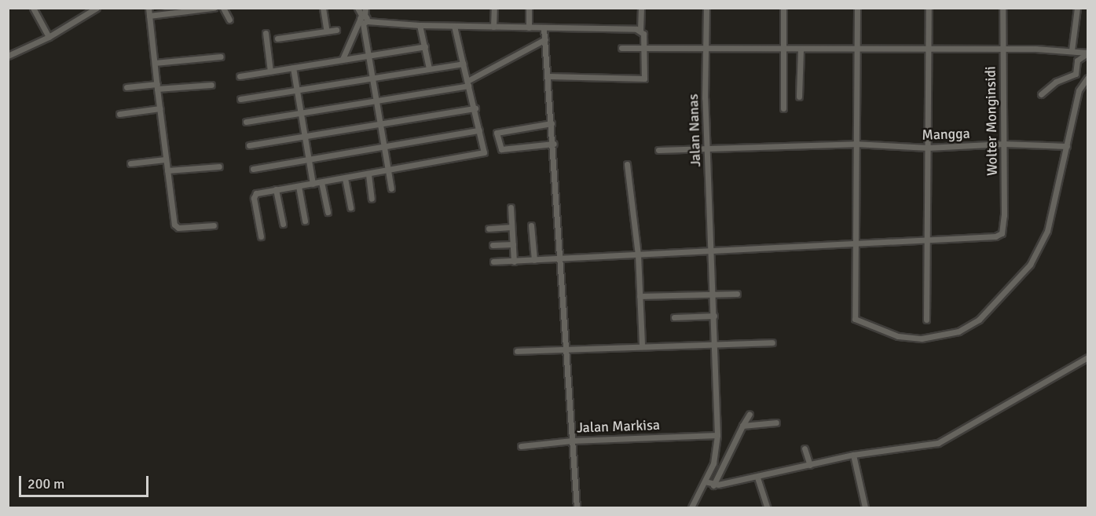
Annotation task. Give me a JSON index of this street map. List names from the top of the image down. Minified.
{"streets":{"street":["Wolter Monginsidi","Jalan Nanas","Mangga","Jalan Markisa"]},"crossings":[["Wolter Monginsidi","Mangga"],["Jalan Nanas","Mangga"],["Jalan Nanas","Jalan Markisa"]],"scale_bar":"200 m"}
